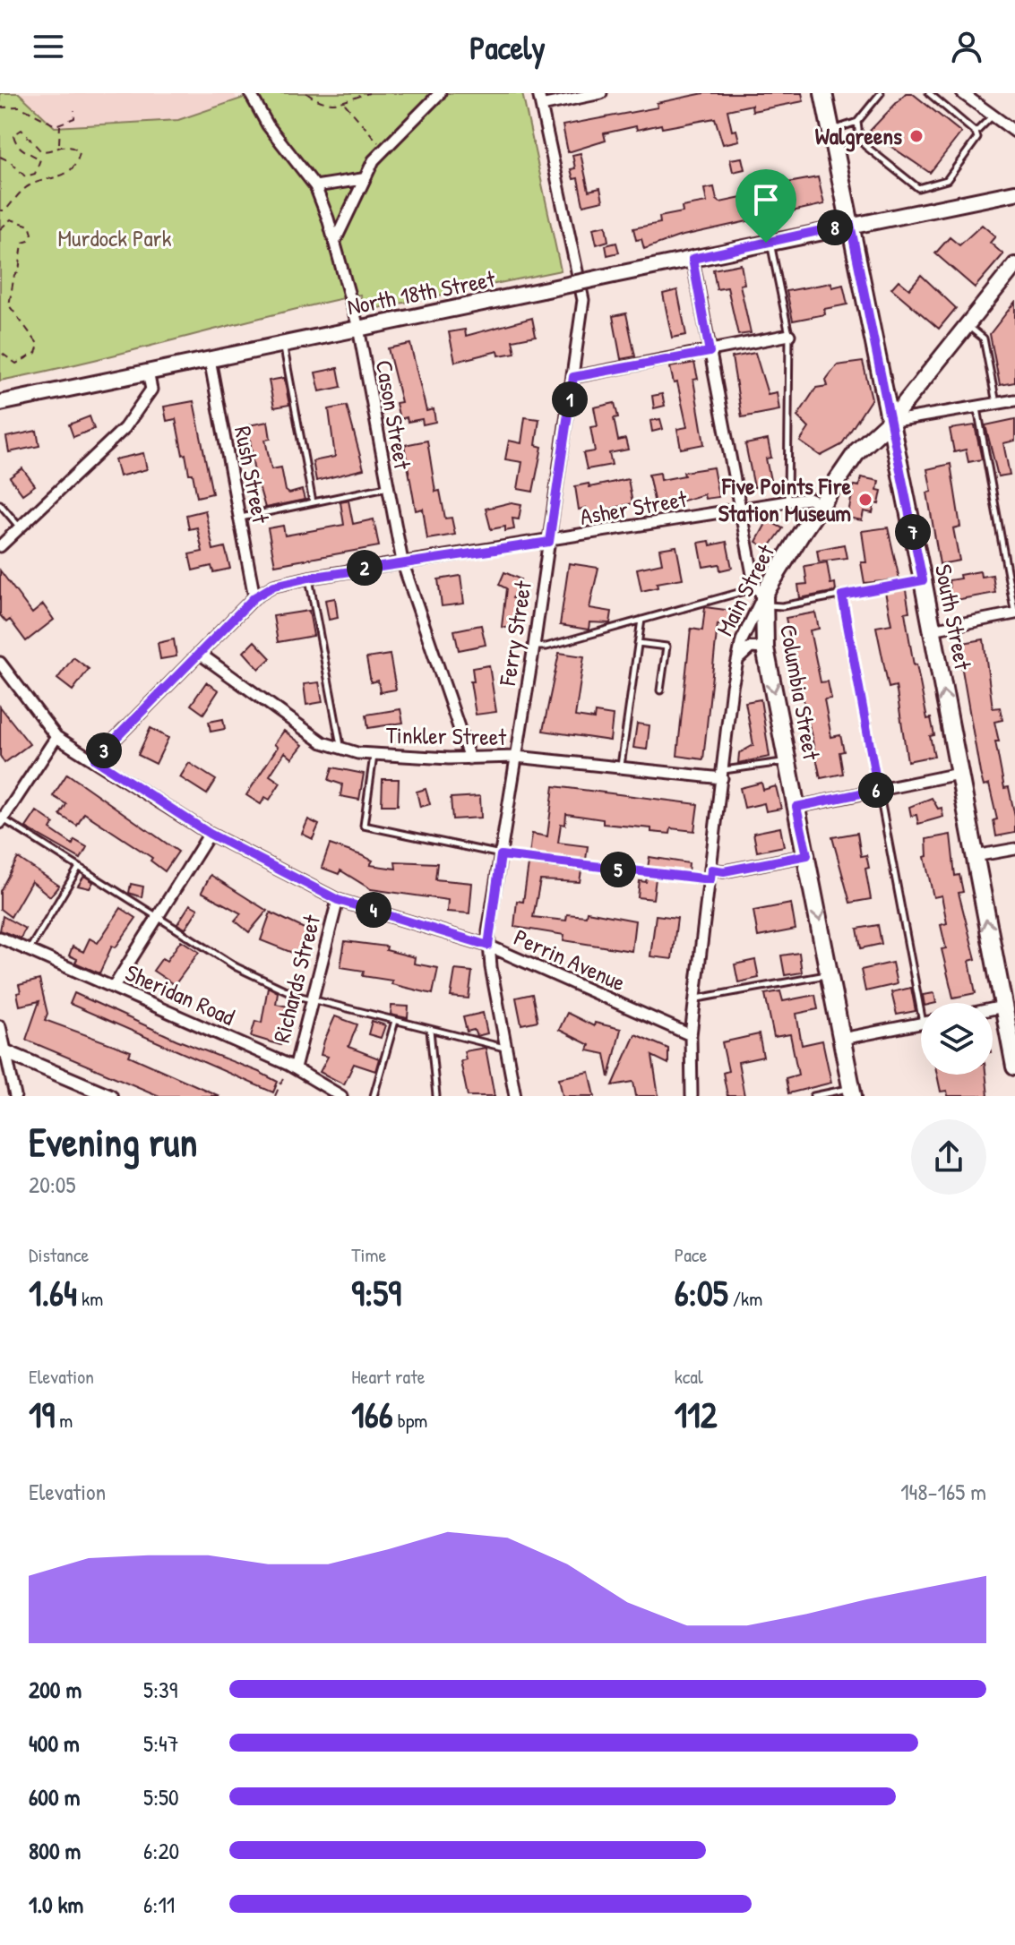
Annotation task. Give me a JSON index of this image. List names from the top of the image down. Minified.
{"streets":{"main road":["North 18th Street","Main Street","South Street","Columbia Street"],"street":["Cason Street","Rush Street","Asher Street","Ferry Street","Tinkler Street","Perrin Avenue","Richards Street","Sheridan Road"]},"crossings":[["North 18th Street","Cason Street"],["North 18th Street","Rush Street"],["North 18th Street","South Street"],["North 18th Street","Columbia Street"],["Cason Street","Asher Street"],["Cason Street","Tinkler Street"],["Rush Street","Asher Street"],["Asher Street","Main Street"],["Asher Street","Ferry Street"],["Asher Street","Columbia Street"],["Asher Street","Tinkler Street"],["Asher Street","Perrin Avenue"],["Main Street","South Street"],["Main Street","Columbia Street"],["Main Street","Tinkler Street"],["Main Street","Perrin Avenue"],["Ferry Street","Tinkler Street"],["Ferry Street","Perrin Avenue"],["Perrin Avenue","Richards Street"],["Richards Street","Sheridan Road"]],"parks":["Murdock Park"],"places":["Walgreens","Five Points Fire Station Museum"],"page":{"header":"Pacely","pins":["8","1","7","2","3","6","5","4"],"heading":["Evening run","20:05"],"stats":[["Distance","1.64 km"],["Time","9:59"],["Pace","6:05 /km"],["Elevation","19 m"],["Heart rate","166 bpm"],["kcal","112"]],"chart":["Elevation","148–165 m"],"list":[{"name":"200 m","note":"5:39"},{"name":"400 m","note":"5:47"},{"name":"600 m","note":"5:50"},{"name":"800 m","note":"6:20"},{"name":"1.0 km","note":"6:11"}]}}
